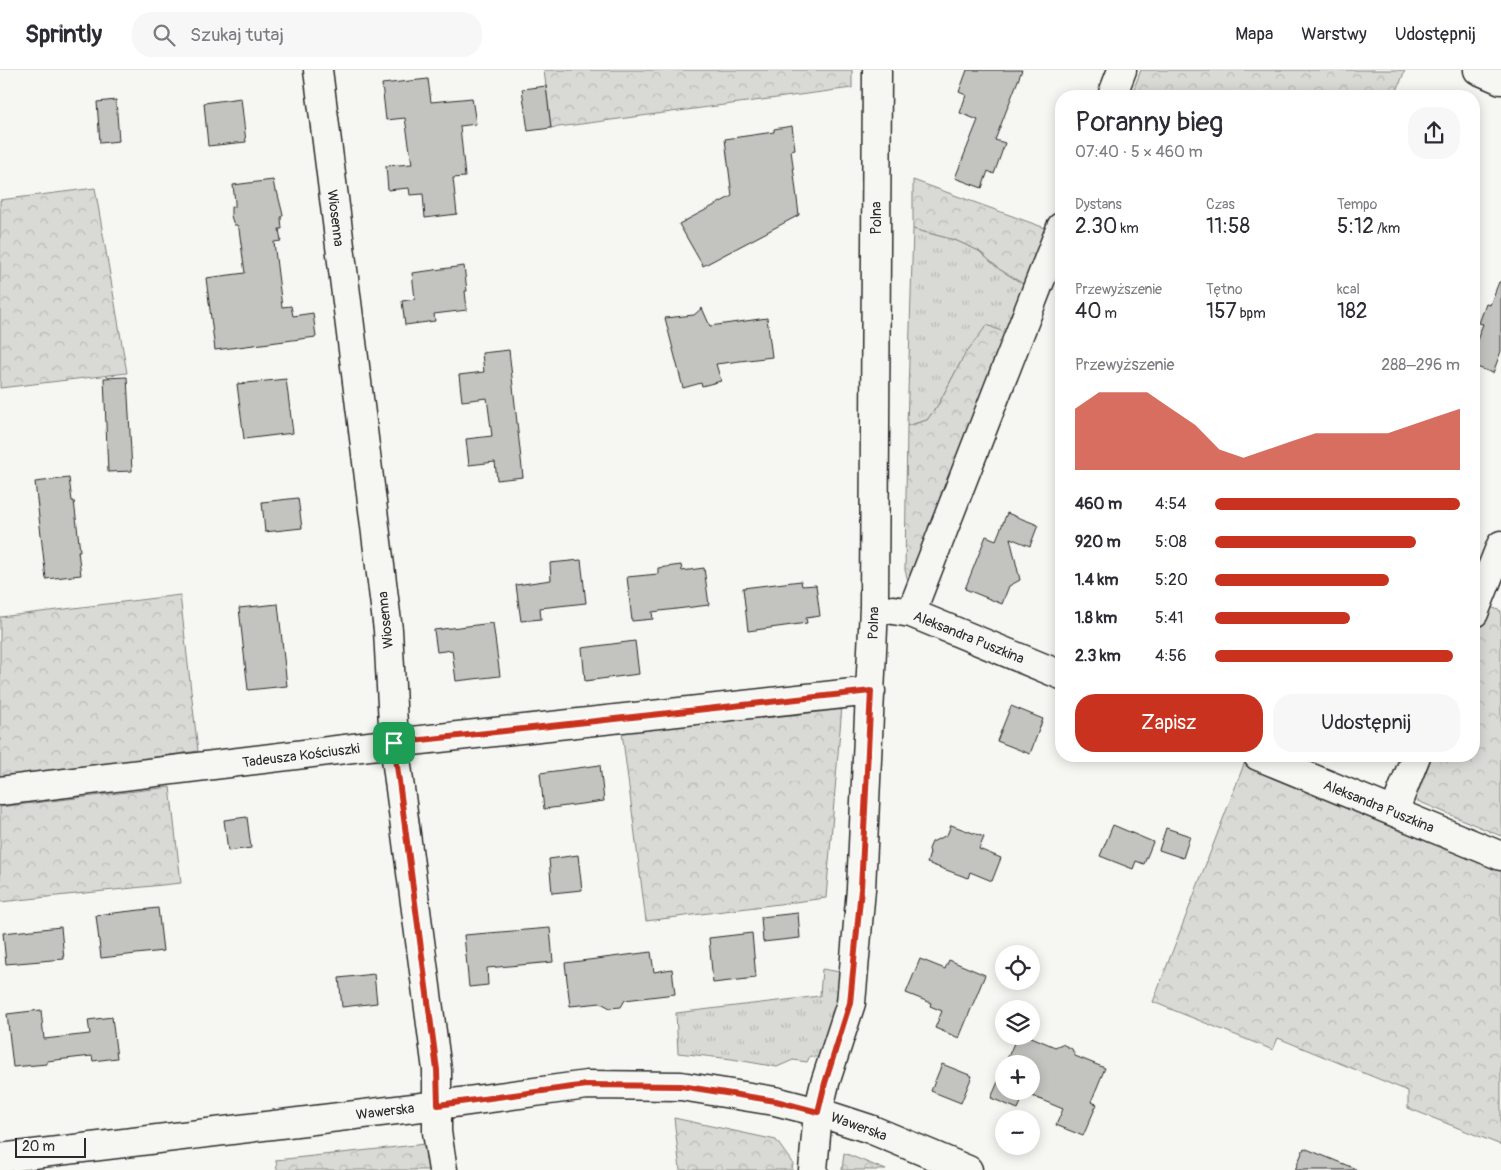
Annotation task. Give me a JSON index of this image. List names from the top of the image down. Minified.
{"streets":{"street":["Wiosenna","Polna","Aleksandra Puszkina","Tadeusza Kościuszki","Wawerska"]},"crossings":[["Wiosenna","Tadeusza Kościuszki"],["Wiosenna","Wawerska"],["Polna","Aleksandra Puszkina"],["Polna","Tadeusza Kościuszki"],["Polna","Wawerska"]],"scale_bar":"20 m","page":{"header":"Sprintly","search":"Szukaj tutaj","nav":["Mapa","Warstwy","Udostępnij"],"heading":["Poranny bieg","07:40 · 5 × 460 m"],"stats":[["Dystans","2.30 km"],["Czas","11:58"],["Tempo","5:12 /km"],["Przewyższenie","40 m"],["Tętno","157 bpm"],["kcal","182"]],"chart":["Przewyższenie","288–296 m"],"list":[{"name":"460 m","note":"4:54"},{"name":"920 m","note":"5:08"},{"name":"1.4 km","note":"5:20"},{"name":"1.8 km","note":"5:41"},{"name":"2.3 km","note":"4:56"}],"buttons":["Zapisz","Udostępnij"],"map_buttons":["+","−"],"scale":"20 m"}}
